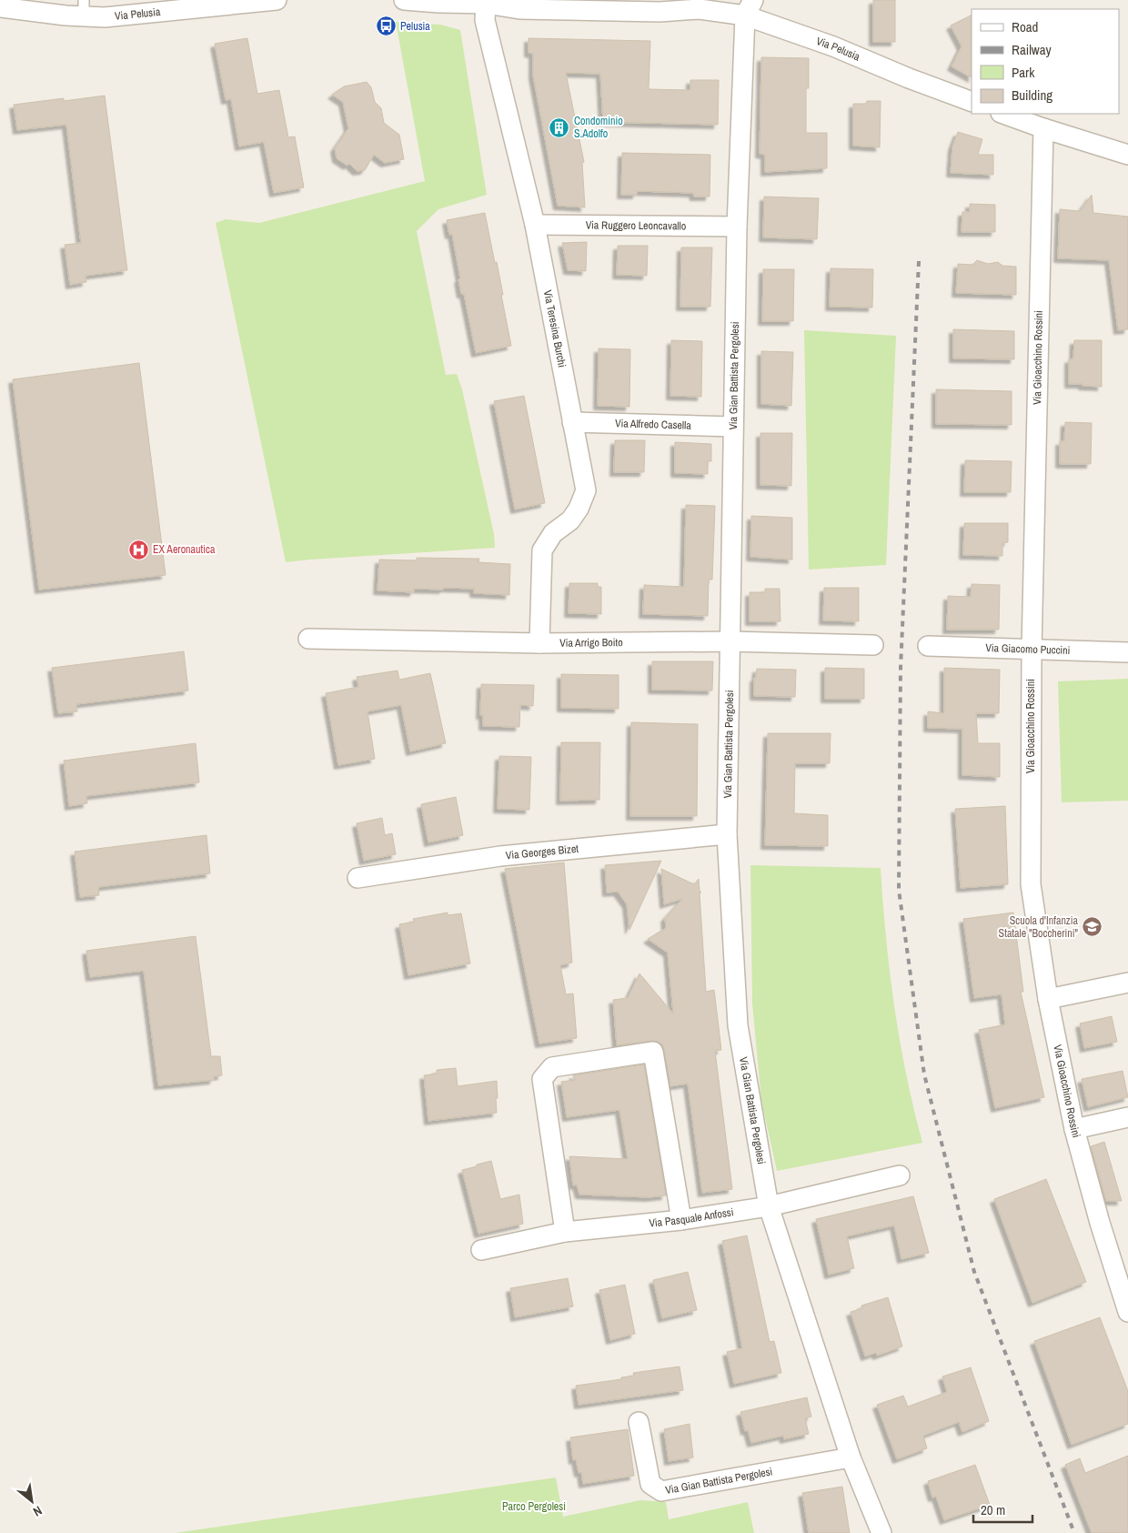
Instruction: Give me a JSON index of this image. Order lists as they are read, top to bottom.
{
  "streets": {
    "street": [
      "Via Pelusia",
      "Via Ruggero Leoncavallo",
      "Via Teresina Burchi",
      "Via Gioacchino Rossini",
      "Via Gian Battista Pergolesi",
      "Via Alfredo Casella",
      "Via Arrigo Boito",
      "Via Giacomo Puccini",
      "Via Georges Bizet",
      "Via Pasquale Anfossi"
    ]
  },
  "crossings": [
    ["Via Pelusia", "Via Teresina Burchi"],
    ["Via Pelusia", "Via Gian Battista Pergolesi"],
    ["Via Ruggero Leoncavallo", "Via Teresina Burchi"],
    ["Via Ruggero Leoncavallo", "Via Gian Battista Pergolesi"],
    ["Via Teresina Burchi", "Via Alfredo Casella"],
    ["Via Teresina Burchi", "Via Arrigo Boito"],
    ["Via Gioacchino Rossini", "Via Giacomo Puccini"],
    ["Via Gian Battista Pergolesi", "Via Alfredo Casella"],
    ["Via Gian Battista Pergolesi", "Via Arrigo Boito"],
    ["Via Gian Battista Pergolesi", "Via Georges Bizet"],
    ["Via Gian Battista Pergolesi", "Via Pasquale Anfossi"]
  ],
  "parks": ["Parco Pergolesi"],
  "places": {
    "bus stop": ["Pelusia"],
    "building": ["Condominio S.Adolfo"],
    "hospital": ["EX Aeronautica"],
    "school or university": ["Scuola d'Infanzia Statale \"Boccherini\""]
  },
  "legend": [
    "Road",
    "Railway",
    "Park",
    "Building"
  ],
  "scale_bar": "20 m",
  "north": "bottom right"
}
